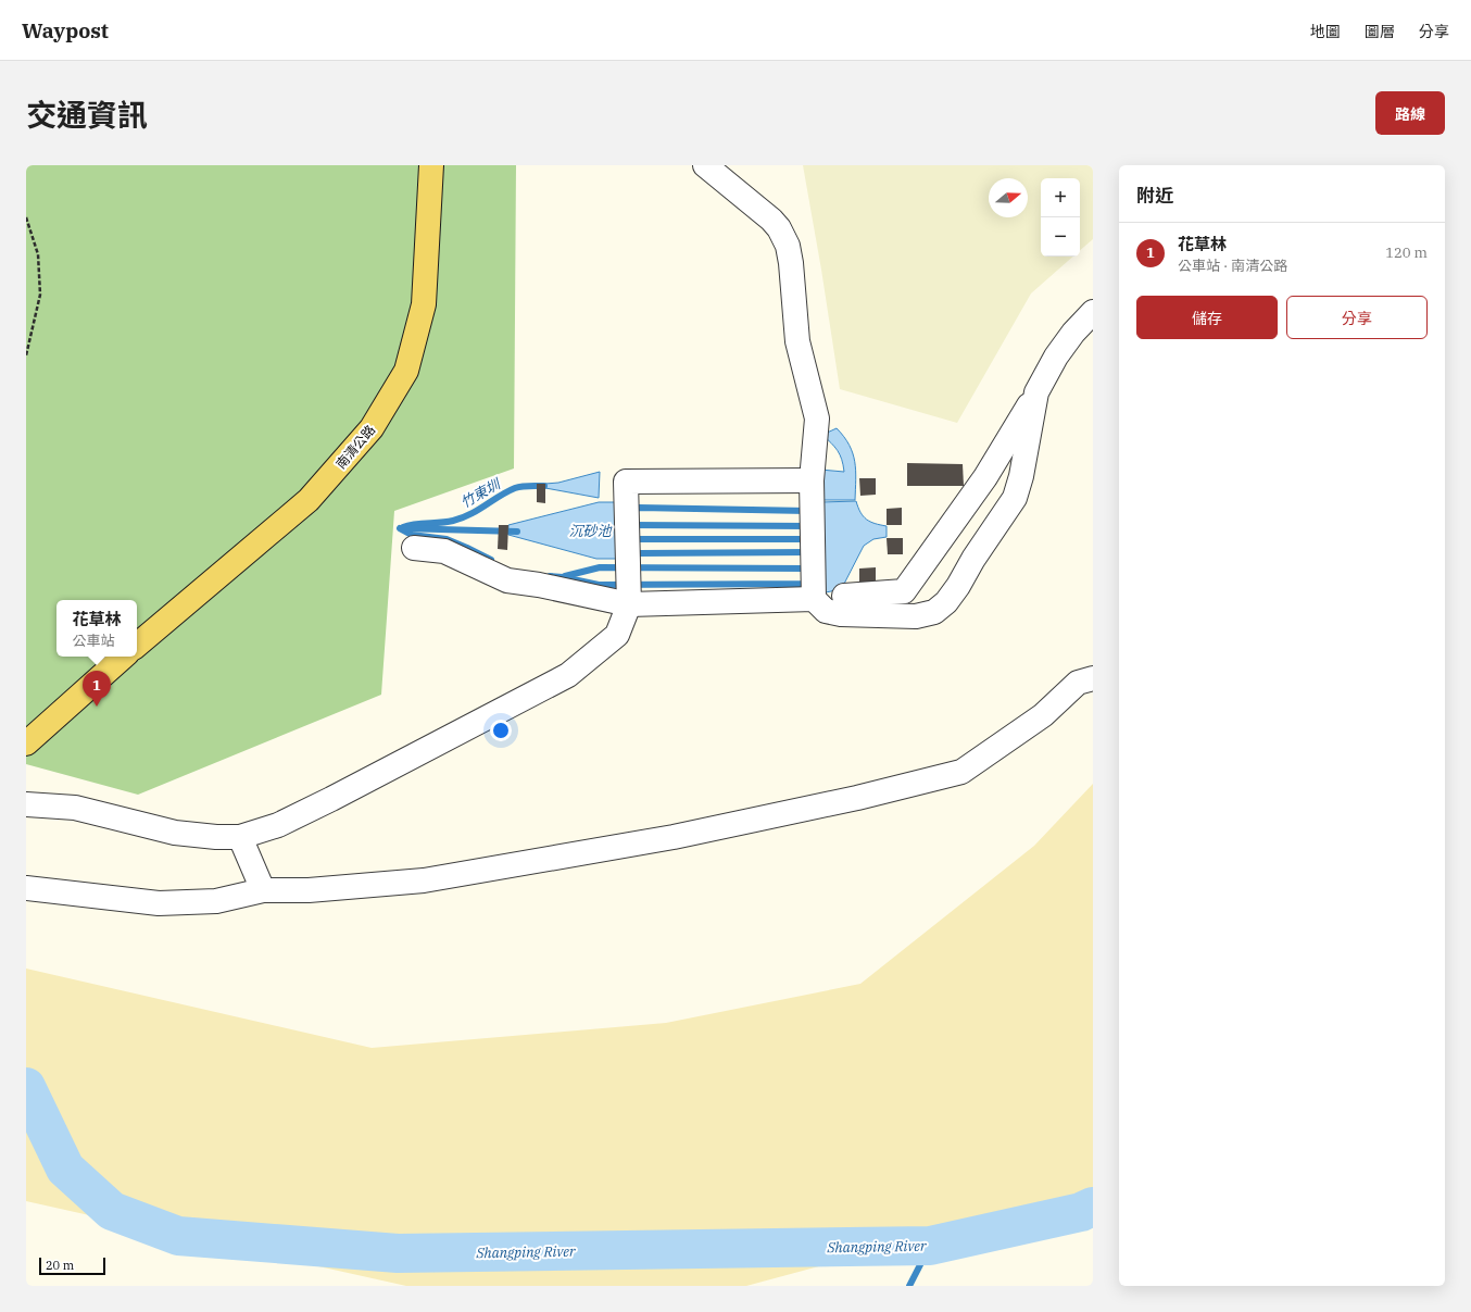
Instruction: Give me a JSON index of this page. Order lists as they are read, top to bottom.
{
  "streets": {
    "main road": ["南清公路"]
  },
  "water": ["竹東圳", "沉砂池", "Shangping River"],
  "scale_bar": "20 m",
  "north": "right",
  "page": {
    "header": "Waypost",
    "nav": ["地圖", "圖層", "分享"],
    "title": "交通資訊",
    "buttons": [
      "路線",
      ["儲存", "分享"]
    ],
    "heading": "附近",
    "map_buttons": ["+", "−"],
    "list": [
      {
        "mark": "1",
        "name": "花草林",
        "note": "公車站 · 南清公路",
        "value": "120 m"
      }
    ],
    "popup": ["花草林", "公車站"],
    "pins": "1",
    "scale": "20 m"
  }
}
